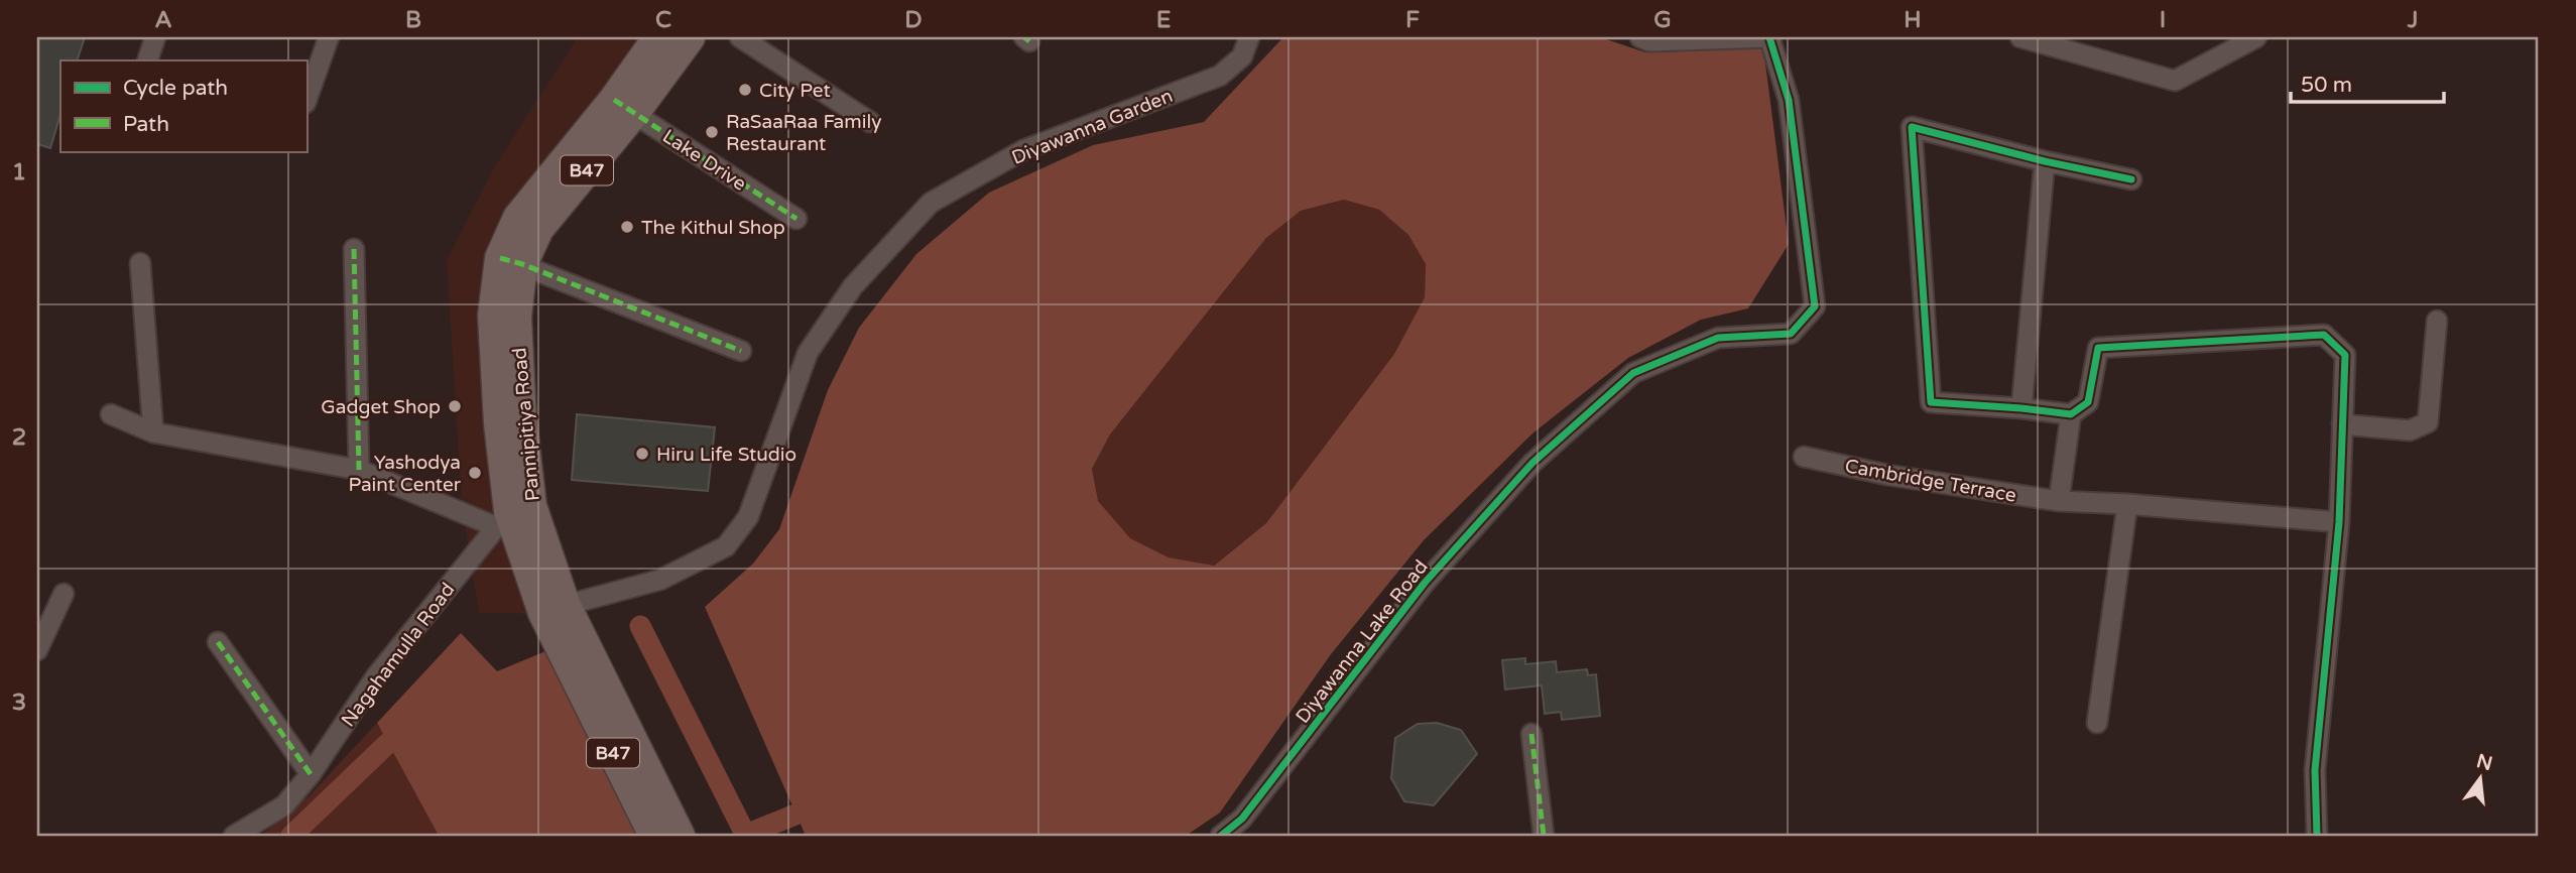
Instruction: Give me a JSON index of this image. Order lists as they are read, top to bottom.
{
  "streets": {
    "main road": ["B47", "Pannipitiya Road"],
    "street": [
      "Diyawanna Garden",
      "Lake Drive",
      "Cambridge Terrace",
      "Diyawanna Lake Road",
      "Nagahamulla Road"
    ]
  },
  "crossings": [
    ["Diyawanna Garden", "Pannipitiya Road"],
    ["Lake Drive", "Pannipitiya Road"],
    ["Pannipitiya Road", "Nagahamulla Road"]
  ],
  "places": [
    "City Pet",
    "RaSaaRaa Family Restaurant",
    "The Kithul Shop",
    "Gadget Shop",
    "Hiru Life Studio",
    "Yashodya Paint Center"
  ],
  "legend": ["Cycle path", "Path"],
  "scale_bar": "50 m",
  "north": "top",
  "grid": {
    "columns": [
      "A",
      "B",
      "C",
      "D",
      "E",
      "F",
      "G",
      "H",
      "I",
      "J"
    ],
    "rows": ["1", "2", "3"]
  }
}
